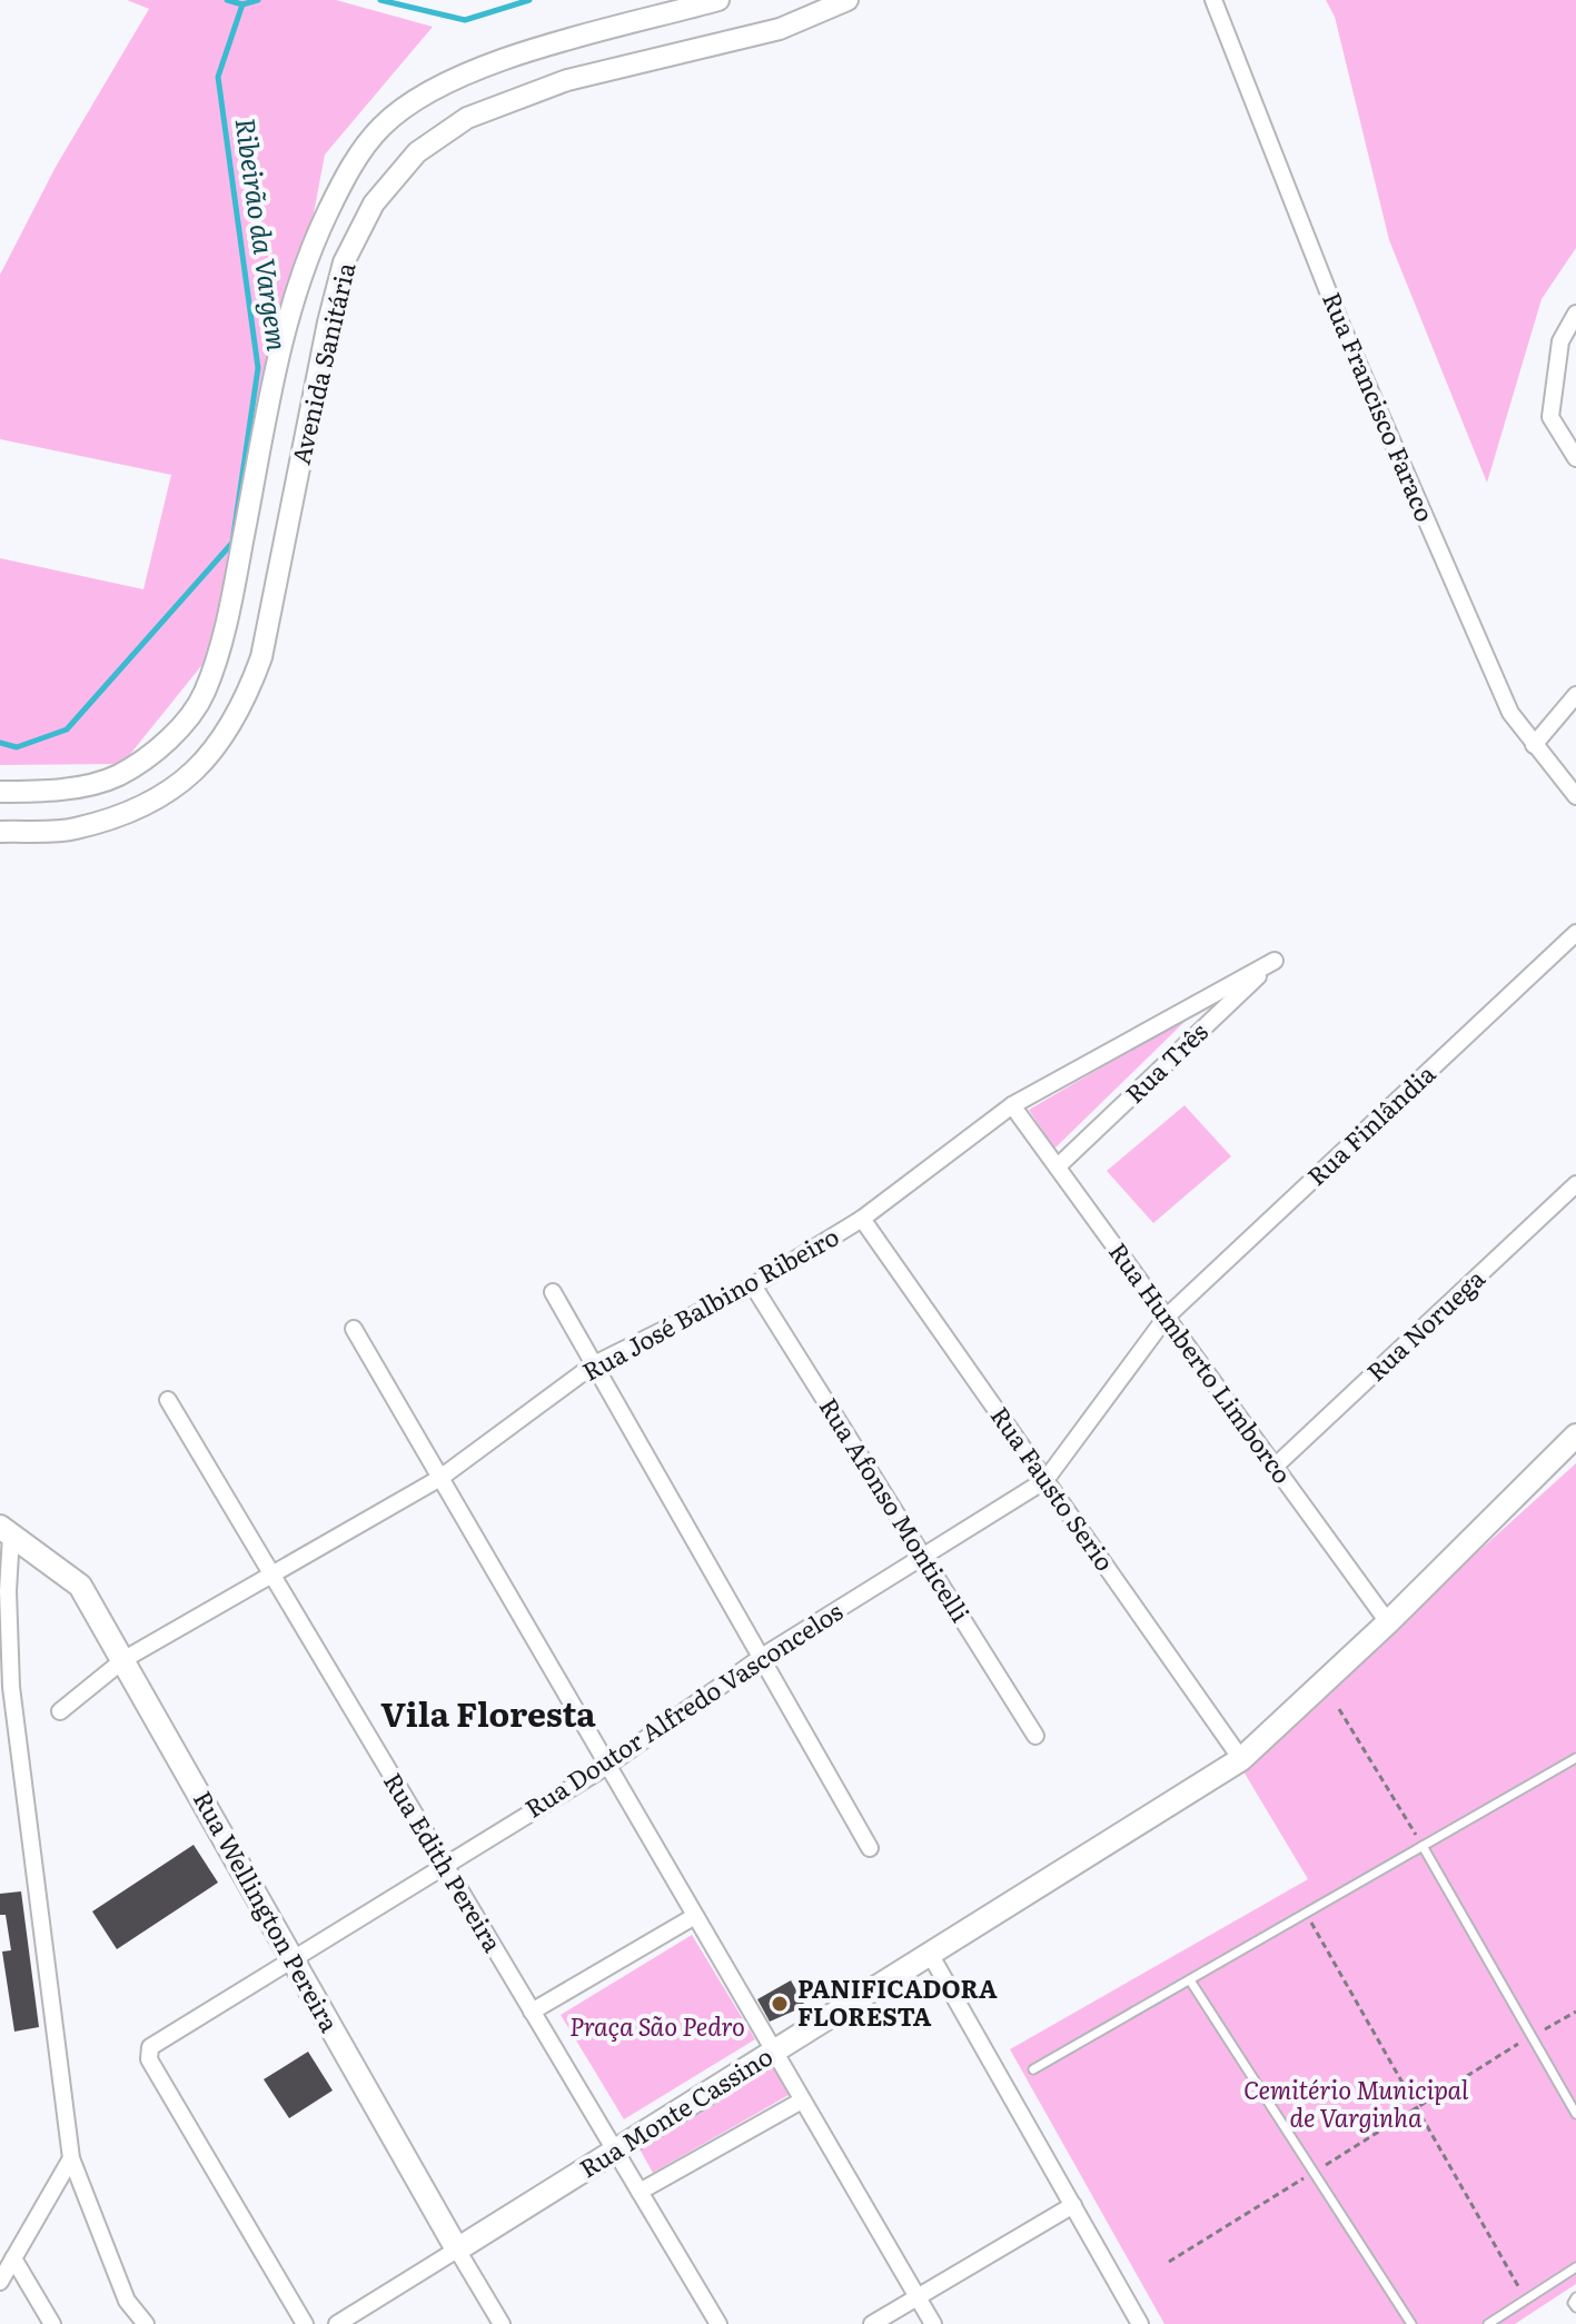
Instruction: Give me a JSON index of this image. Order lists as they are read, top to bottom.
{
  "streets": {
    "main road": ["Rua Wellington Pereira", "Rua Monte Cassino"],
    "street": [
      "Avenida Sanitária",
      "Rua Francisco Faraco",
      "Rua Três",
      "Rua Finlândia",
      "Rua José Balbino Ribeiro",
      "Rua Noruega",
      "Rua Humberto Limborco",
      "Rua Fausto Serio",
      "Rua Afonso Monticelli",
      "Rua Doutor Alfredo Vasconcelos",
      "Rua Edith Pereira"
    ]
  },
  "crossings": [
    ["Rua Três", "Rua José Balbino Ribeiro"],
    ["Rua Três", "Rua Humberto Limborco"],
    ["Rua Finlândia", "Rua Humberto Limborco"],
    ["Rua Finlândia", "Rua Doutor Alfredo Vasconcelos"],
    ["Rua José Balbino Ribeiro", "Rua Humberto Limborco"],
    ["Rua José Balbino Ribeiro", "Rua Fausto Serio"],
    ["Rua José Balbino Ribeiro", "Rua Afonso Monticelli"],
    ["Rua José Balbino Ribeiro", "Rua Edith Pereira"],
    ["Rua José Balbino Ribeiro", "Rua Wellington Pereira"],
    ["Rua Noruega", "Rua Humberto Limborco"],
    ["Rua Humberto Limborco", "Rua Doutor Alfredo Vasconcelos"],
    ["Rua Humberto Limborco", "Rua Monte Cassino"],
    ["Rua Fausto Serio", "Rua Doutor Alfredo Vasconcelos"],
    ["Rua Fausto Serio", "Rua Monte Cassino"],
    ["Rua Afonso Monticelli", "Rua Doutor Alfredo Vasconcelos"],
    ["Rua Doutor Alfredo Vasconcelos", "Rua Edith Pereira"],
    ["Rua Doutor Alfredo Vasconcelos", "Rua Wellington Pereira"],
    ["Rua Edith Pereira", "Rua Monte Cassino"],
    ["Rua Wellington Pereira", "Rua Monte Cassino"]
  ],
  "districts": ["Vila Floresta"],
  "water": ["Ribeirão da Vargem"],
  "parks": ["Praça São Pedro", "Cemitério Municipal de Varginha"],
  "places": ["PANIFICADORA FLORESTA"]
}
